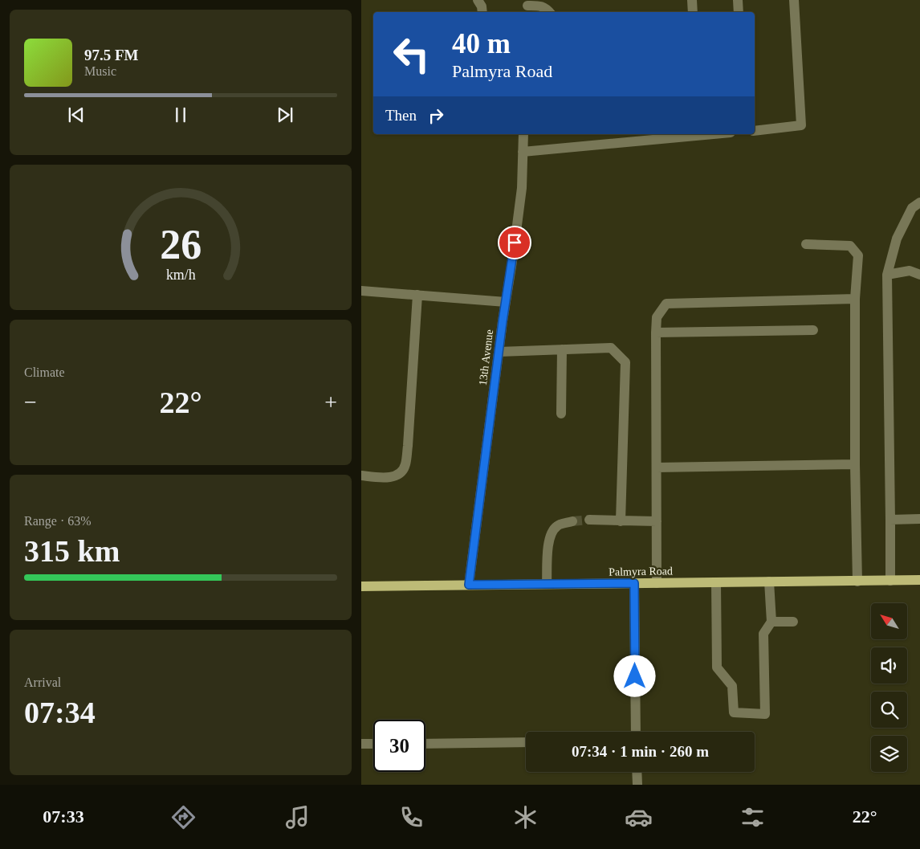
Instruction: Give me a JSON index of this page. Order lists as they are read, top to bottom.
{
  "streets": {
    "main road": ["Palmyra Road"],
    "street": ["13th Avenue"]
  },
  "crossings": [
    ["13th Avenue", "Palmyra Road"]
  ],
  "north": "top left",
  "page": {
    "turn": ["40 m", "Palmyra Road"],
    "song": ["97.5 FM", "Music"],
    "then": "Then",
    "tile": [
      "Climate",
      ["Range · 63%", "315 km"],
      ["Arrival", "07:34"]
    ],
    "heat": ["−", "22°", "+"],
    "limit": "30",
    "trip": "07:34 · 1 min · 260 m",
    "tabs": ["07:33", "22°"],
    "gauge": ["26", "km/h"]
  }
}
